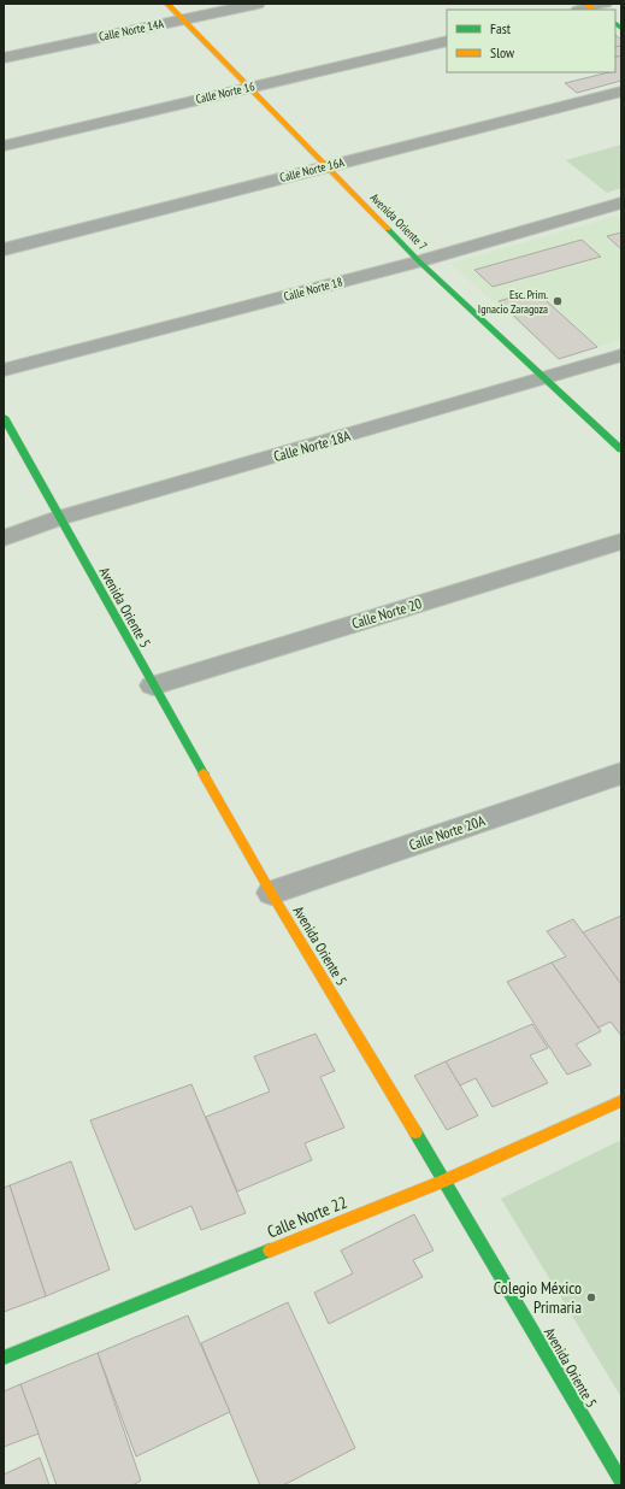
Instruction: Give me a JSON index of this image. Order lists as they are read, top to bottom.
{
  "streets": {
    "street": [
      "Calle Norte 14A",
      "Calle Norte 16",
      "Calle Norte 16A",
      "Avenida Oriente 7",
      "Calle Norte 18",
      "Calle Norte 18A",
      "Avenida Oriente 5",
      "Calle Norte 20",
      "Calle Norte 20A",
      "Calle Norte 22"
    ]
  },
  "crossings": [
    ["Calle Norte 14A", "Avenida Oriente 7"],
    ["Calle Norte 16", "Avenida Oriente 7"],
    ["Calle Norte 16A", "Avenida Oriente 7"],
    ["Avenida Oriente 7", "Calle Norte 18"],
    ["Avenida Oriente 7", "Calle Norte 18A"],
    ["Calle Norte 18A", "Avenida Oriente 5"],
    ["Avenida Oriente 5", "Calle Norte 20"],
    ["Avenida Oriente 5", "Calle Norte 20A"],
    ["Avenida Oriente 5", "Calle Norte 22"]
  ],
  "places": ["Esc. Prim. Ignacio Zaragoza", "Colegio México Primaria"],
  "legend": ["Fast", "Slow"]
}
